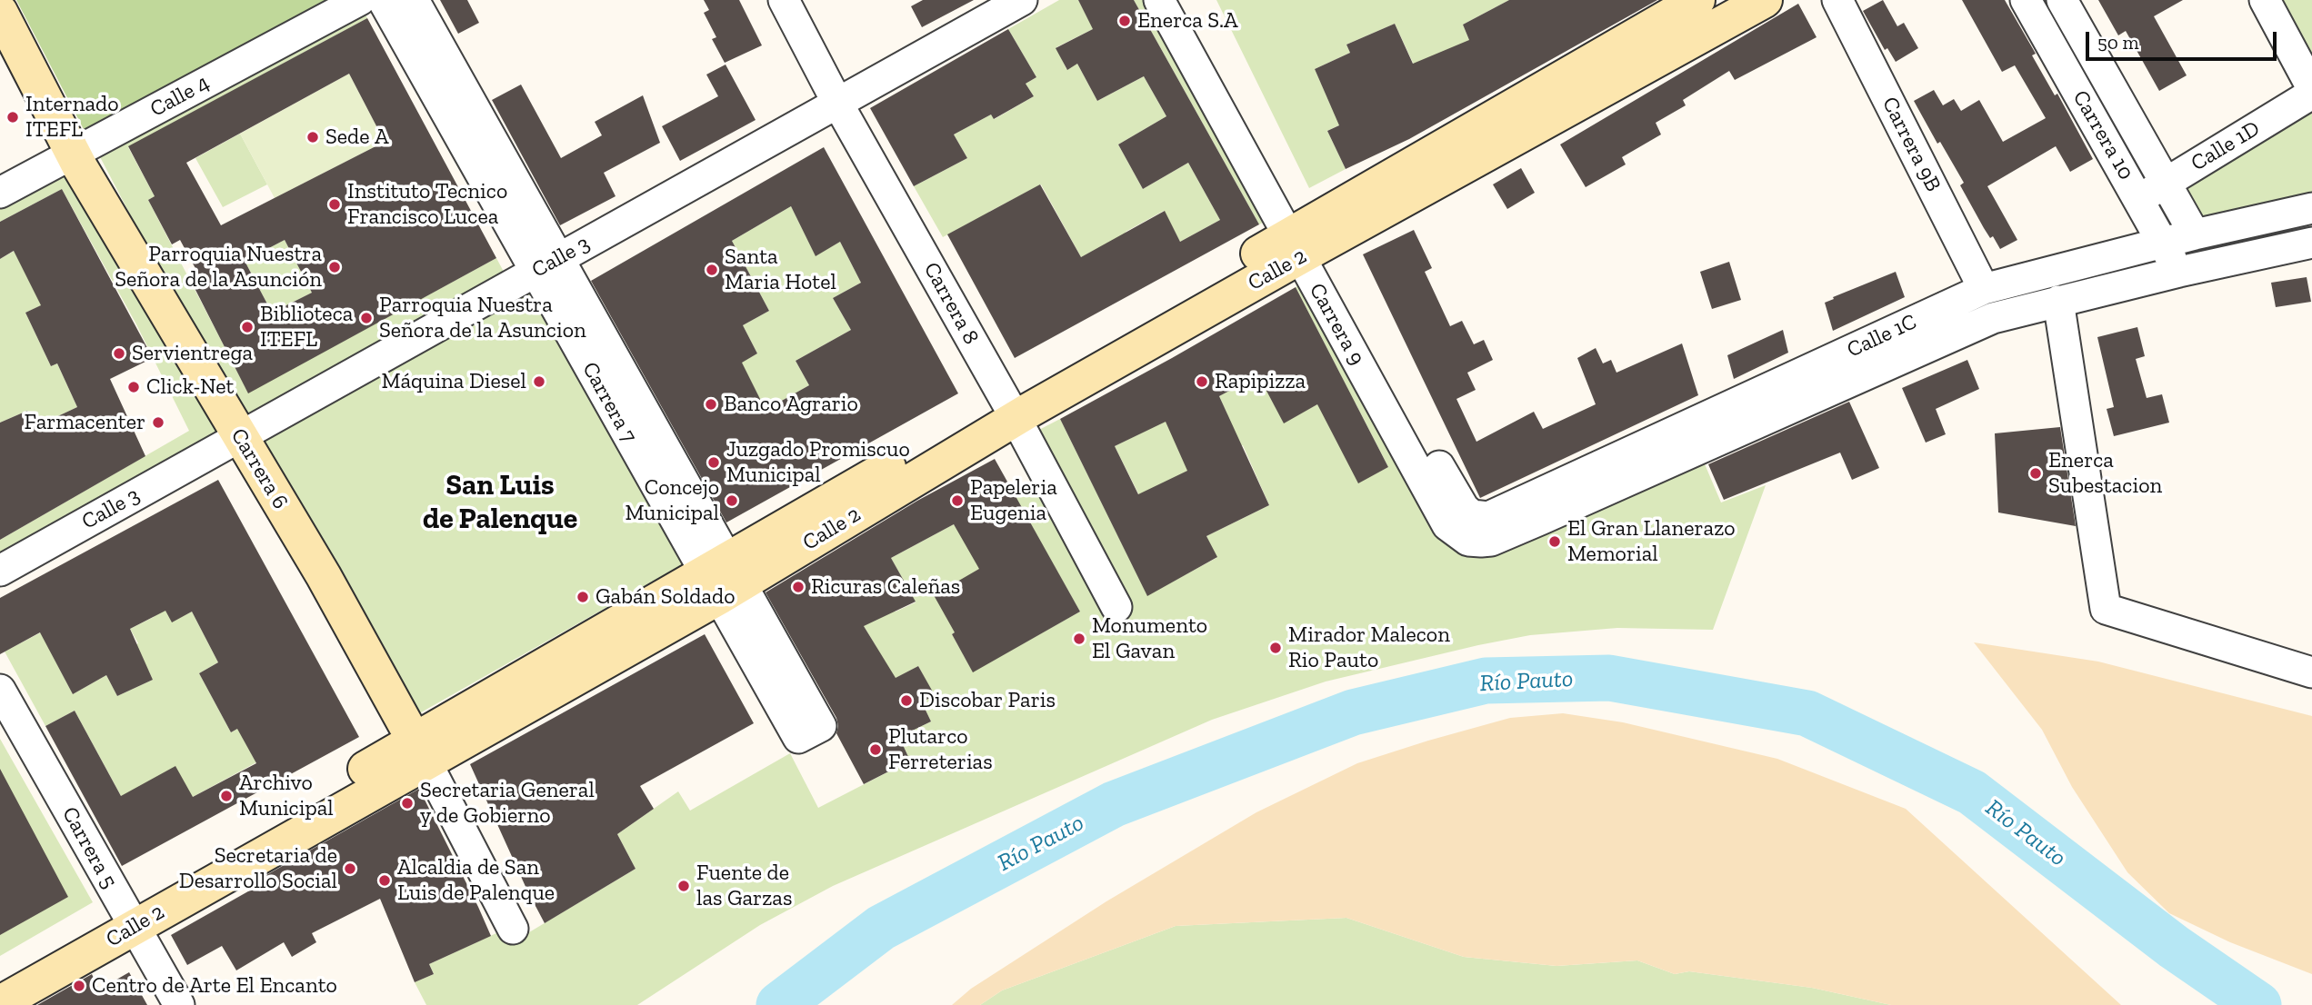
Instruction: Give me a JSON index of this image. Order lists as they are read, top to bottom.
{
  "streets": {
    "street": [
      "Calle 4",
      "Carrera 10",
      "Carrera 9B",
      "Calle 1D",
      "Calle 3",
      "Calle 2",
      "Carrera 8",
      "Carrera 9",
      "Calle 1C",
      "Carrera 7",
      "Carrera 6",
      "Carrera 5"
    ]
  },
  "crossings": [
    ["Calle 4", "Carrera 6"],
    ["Carrera 10", "Calle 1D"],
    ["Carrera 10", "Calle 1C"],
    ["Carrera 9B", "Calle 1C"],
    ["Calle 3", "Carrera 8"],
    ["Calle 3", "Carrera 7"],
    ["Calle 3", "Carrera 6"],
    ["Calle 2", "Carrera 8"],
    ["Calle 2", "Carrera 9"],
    ["Calle 2", "Carrera 7"],
    ["Calle 2", "Carrera 6"],
    ["Calle 2", "Carrera 5"],
    ["Carrera 9", "Calle 1C"]
  ],
  "districts": ["San Luis de Palenque"],
  "water": ["Río Pauto"],
  "places": [
    "Enerca S.A",
    "Internado ITEFL",
    "Sede A",
    "Instituto Tecnico Francisco Lucea",
    "Parroquia Nuestra Señora de la Asunción",
    "Santa Maria Hotel",
    "Parroquia Nuestra Señora de la Asuncion",
    "Biblioteca ITEFL",
    "Servientrega",
    "Máquina Diesel",
    "Rapipizza",
    "Click-Net",
    "Banco Agrario",
    "Farmacenter",
    "Juzgado Promiscuo Municipal",
    "Enerca Subestacion",
    "Concejo Municipal",
    "Papeleria Eugenia",
    "El Gran Llanerazo Memorial",
    "Ricuras Caleñas",
    "Gabán Soldado",
    "Monumento El Gavan",
    "Mirador Malecon Rio Pauto",
    "Discobar Paris",
    "Plutarco Ferreterias",
    "Archivo Municipal",
    "Secretaria General y de Gobierno",
    "Secretaria de Desarrollo Social",
    "Alcaldia de San Luis de Palenque",
    "Fuente de las Garzas",
    "Centro de Arte El Encanto"
  ],
  "scale_bar": "50 m"
}
